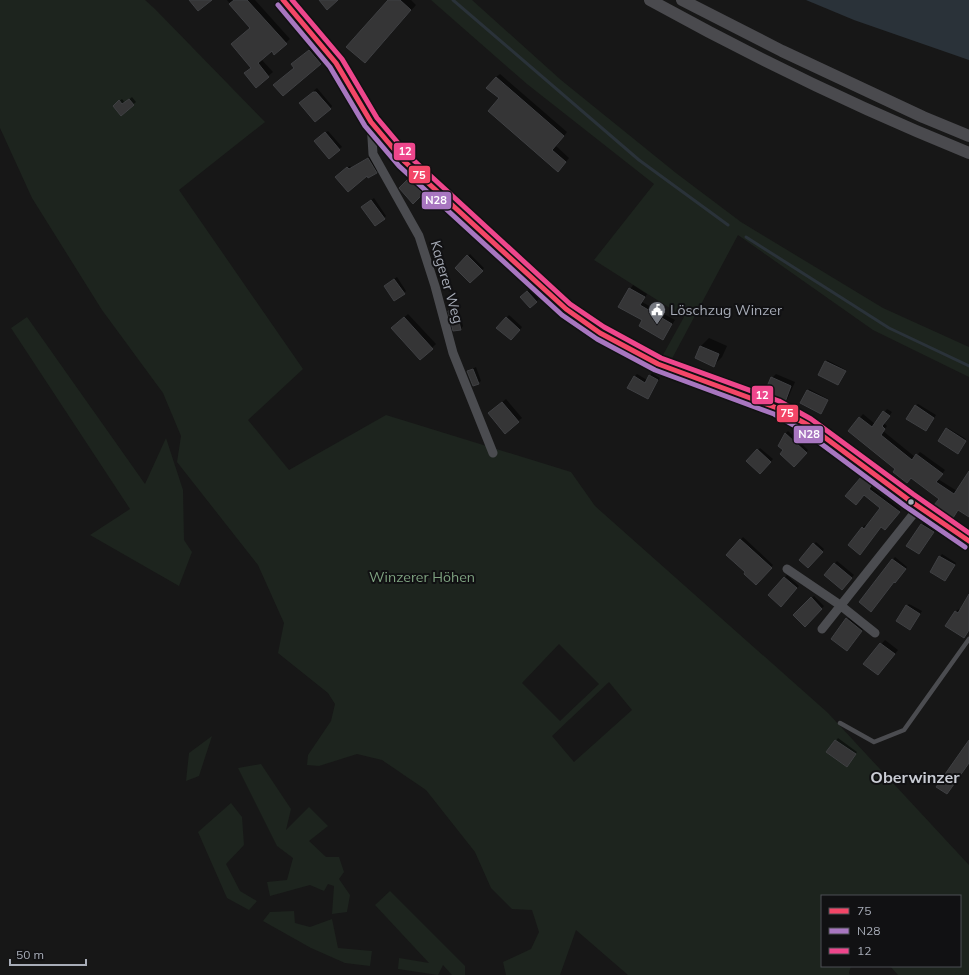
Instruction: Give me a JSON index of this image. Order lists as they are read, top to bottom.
{
  "streets": {
    "street": ["Kagerer Weg"]
  },
  "districts": ["Oberwinzer"],
  "parks": ["Winzerer Höhen"],
  "places": {
    "public building": ["Löschzug Winzer"]
  },
  "lines": ["transit line 75", "transit line 12", "transit line N28"],
  "legend": ["75", "N28", "12"],
  "scale_bar": "50 m"
}
